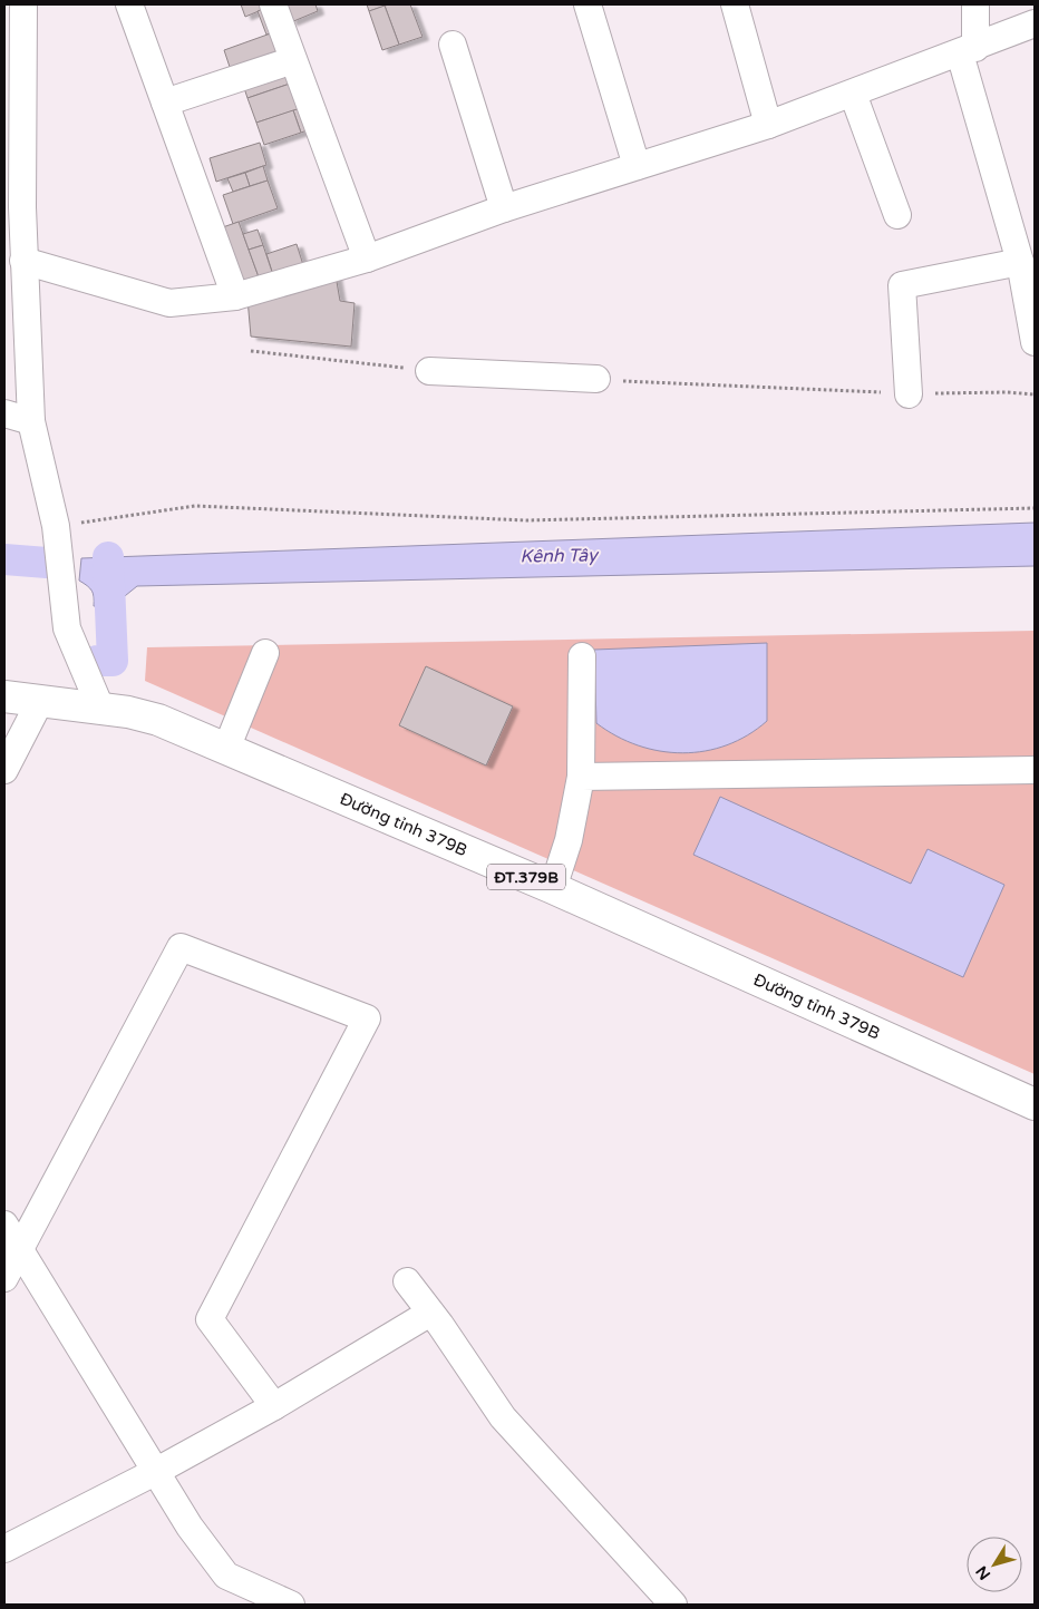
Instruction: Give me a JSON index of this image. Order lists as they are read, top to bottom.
{
  "streets": {
    "main road": ["Đường tỉnh 379B", "ĐT.379B"]
  },
  "water": ["Kênh Tây"],
  "north": "bottom left"
}
